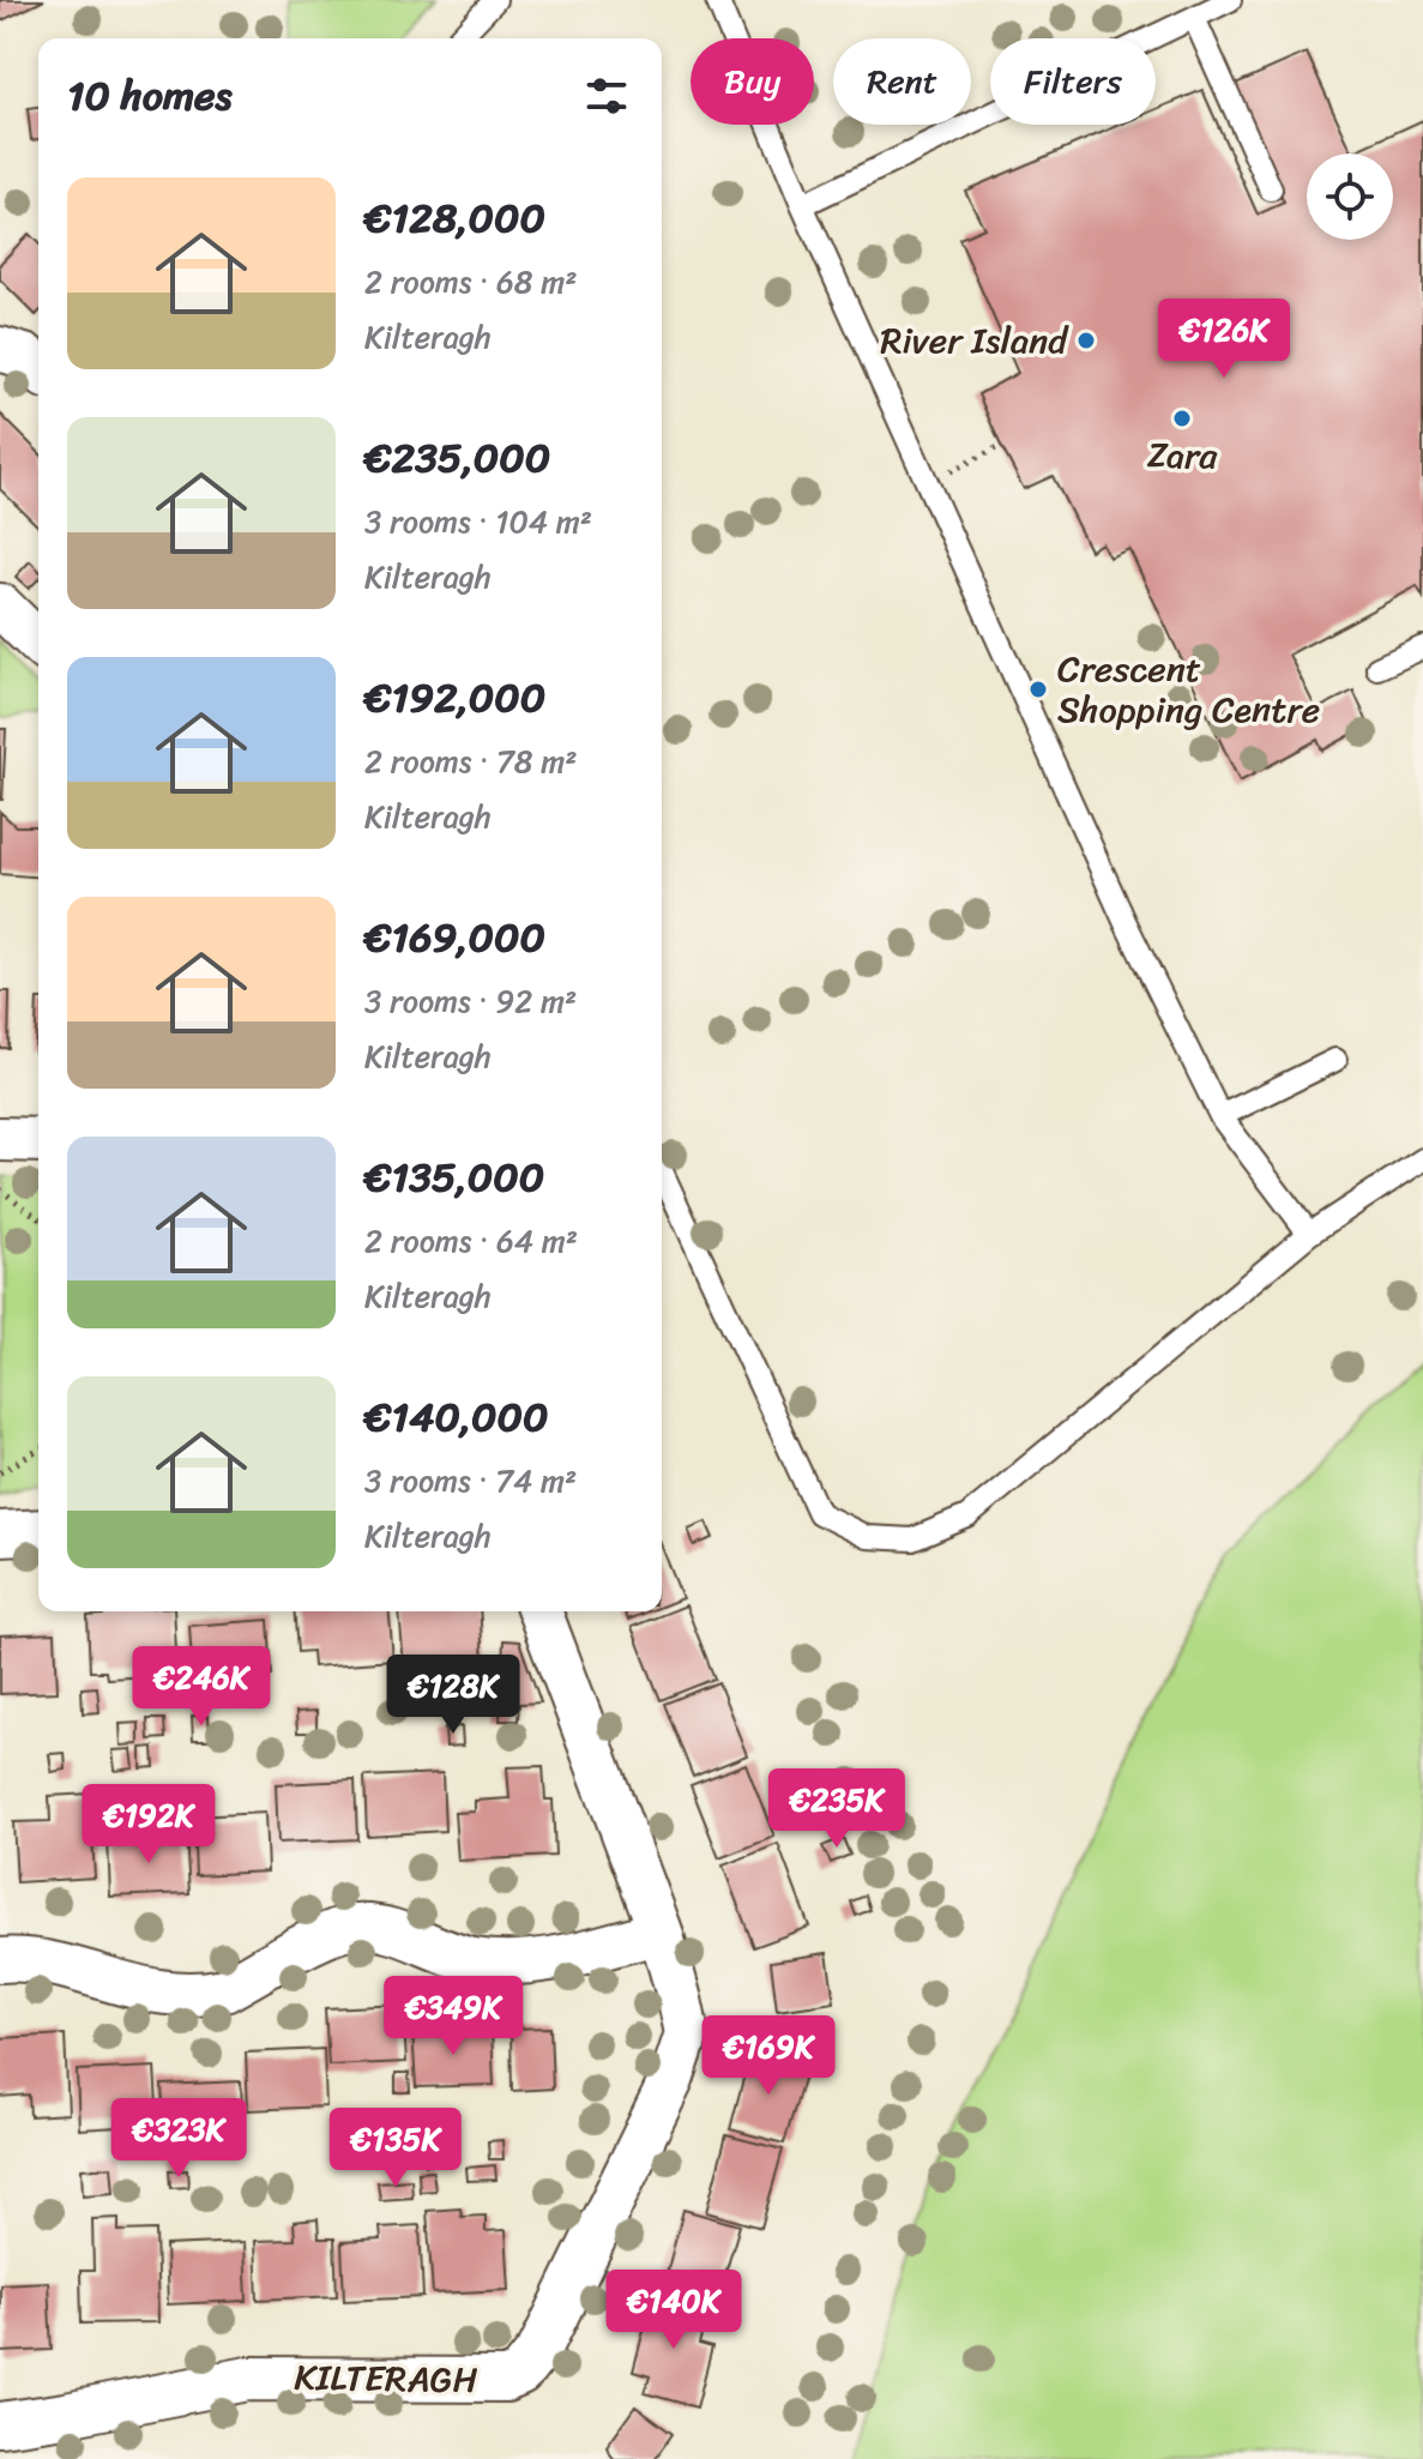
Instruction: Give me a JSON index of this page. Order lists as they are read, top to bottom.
{
  "streets": {
    "street": ["KILTERAGH"]
  },
  "places": ["River Island", "Zara", "Crescent Shopping Centre"],
  "page": {
    "chip": ["Buy", "Rent", "Filters"],
    "heading": "10 homes",
    "list": [
      {
        "name": "€128,000",
        "note": "2 rooms · 68 m² · Kilteragh"
      },
      {
        "name": "€235,000",
        "note": "3 rooms · 104 m² · Kilteragh"
      },
      {
        "name": "€192,000",
        "note": "2 rooms · 78 m² · Kilteragh"
      },
      {
        "name": "€169,000",
        "note": "3 rooms · 92 m² · Kilteragh"
      },
      {
        "name": "€135,000",
        "note": "2 rooms · 64 m² · Kilteragh"
      },
      {
        "name": "€140,000",
        "note": "3 rooms · 74 m² · Kilteragh"
      }
    ],
    "price": [
      "€126K",
      "€246K",
      "€128K",
      "€235K",
      "€192K",
      "€349K",
      "€169K",
      "€323K",
      "€135K",
      "€140K"
    ]
  }
}
